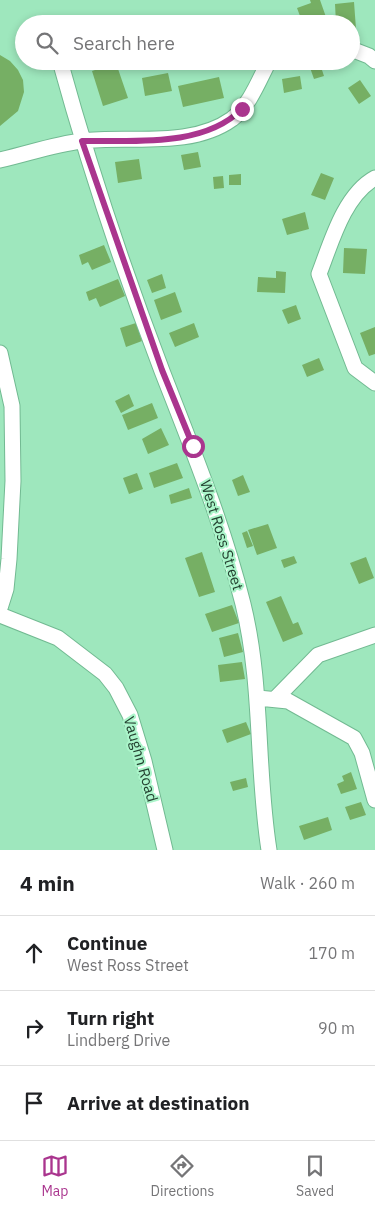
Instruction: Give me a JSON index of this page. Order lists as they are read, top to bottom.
{
  "streets": {
    "street": ["West Ross Street", "Vaughn Road"]
  },
  "page": {
    "search": "Search here",
    "heading": ["4 min", "Walk · 260 m"],
    "list": [
      ["Continue", "West Ross Street", "170 m"],
      ["Turn right", "Lindberg Drive", "90 m"],
      "Arrive at destination"
    ],
    "nav": ["Map", "Directions", "Saved"]
  }
}
